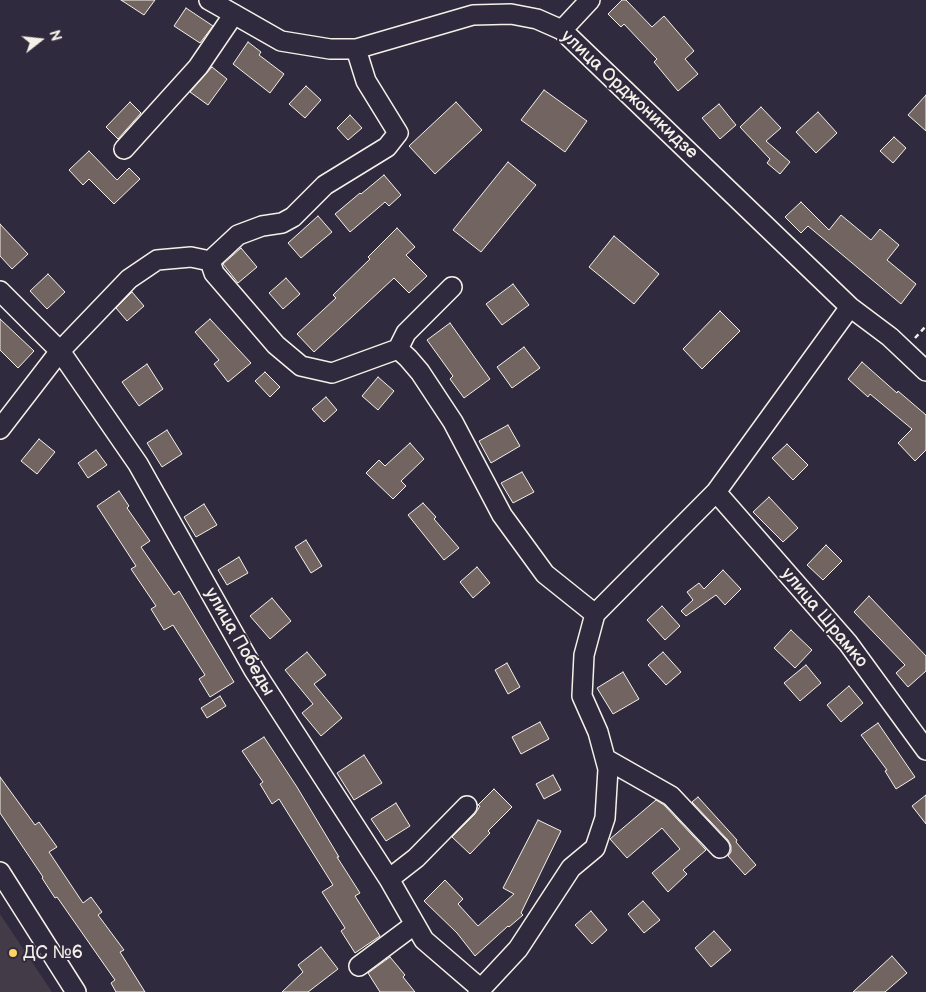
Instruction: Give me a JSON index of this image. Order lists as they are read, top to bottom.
{
  "streets": {
    "street": ["улица Орджоникидзе", "улица Шрамко", "улица Победы"]
  },
  "places": ["ДС №6"],
  "north": "right"
}
